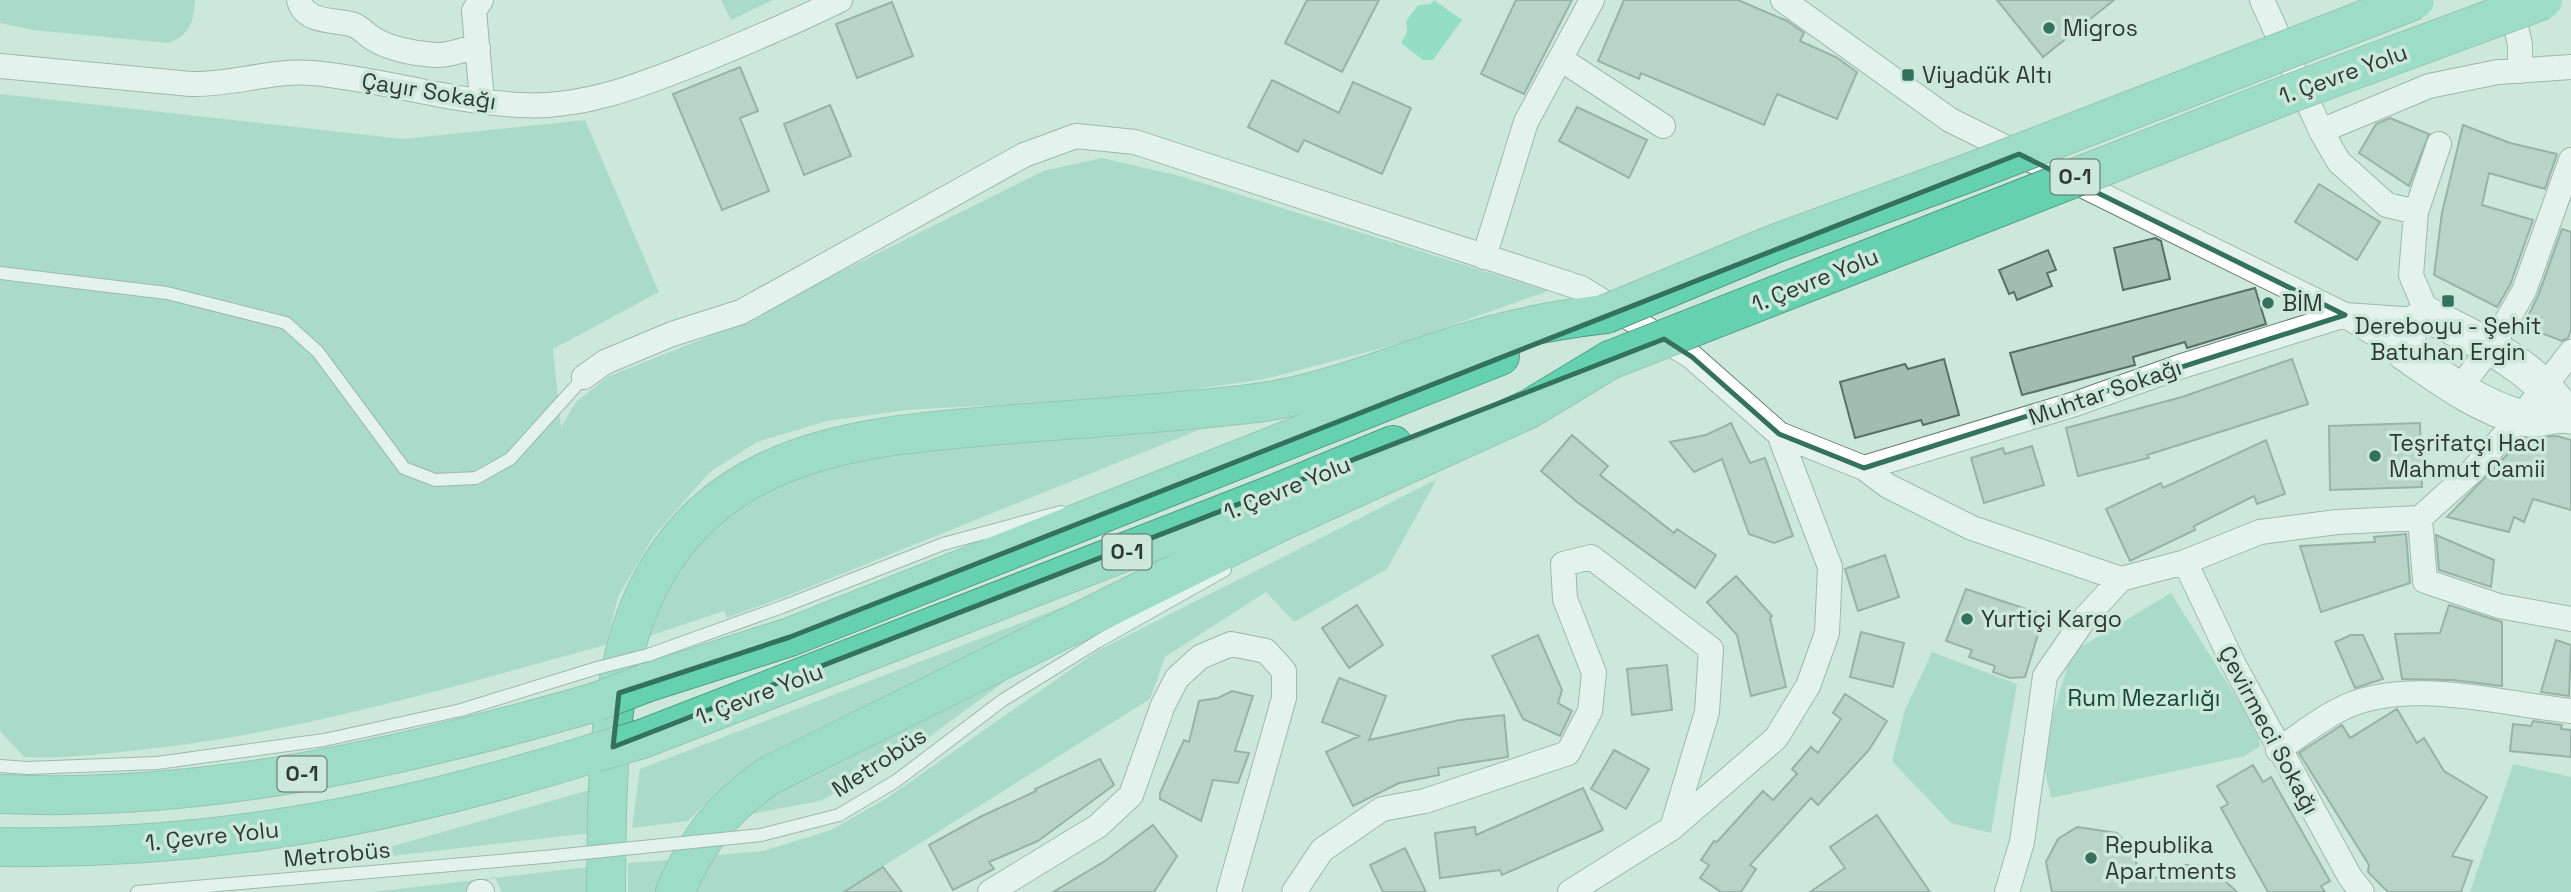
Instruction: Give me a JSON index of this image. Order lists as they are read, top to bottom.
{
  "streets": {
    "highway": ["1. Çevre Yolu", "O-1"],
    "street": ["Çayır Sokağı", "Muhtar Sokağı", "Çevirmeci Sokağı"],
    "lane": ["Metrobüs"]
  },
  "parks": ["Rum Mezarlığı"],
  "places": {
    "other": [
      "Migros",
      "BİM",
      "Teşrifatçı Hacı Mahmut Camii",
      "Yurtiçi Kargo",
      "Republika Apartments"
    ],
    "transit": ["Viyadük Altı", "Dereboyu - Şehit Batuhan Ergin"]
  }
}
